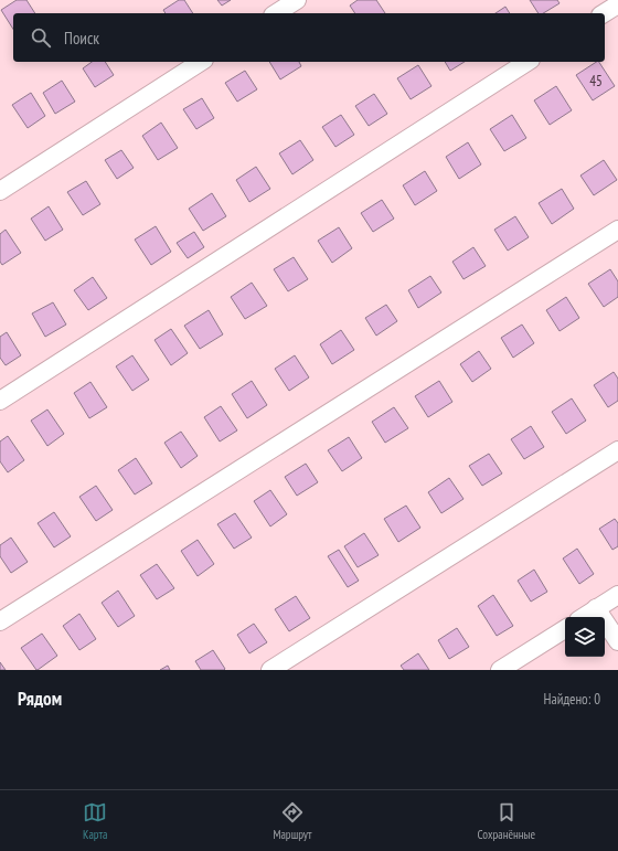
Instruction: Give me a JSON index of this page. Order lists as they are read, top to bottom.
{
  "house_numbers": ["45"],
  "page": {
    "search": "Поиск",
    "heading": ["Рядом", "Найдено: 0"],
    "nav": ["Карта", "Маршрут", "Сохранённые"]
  }
}
